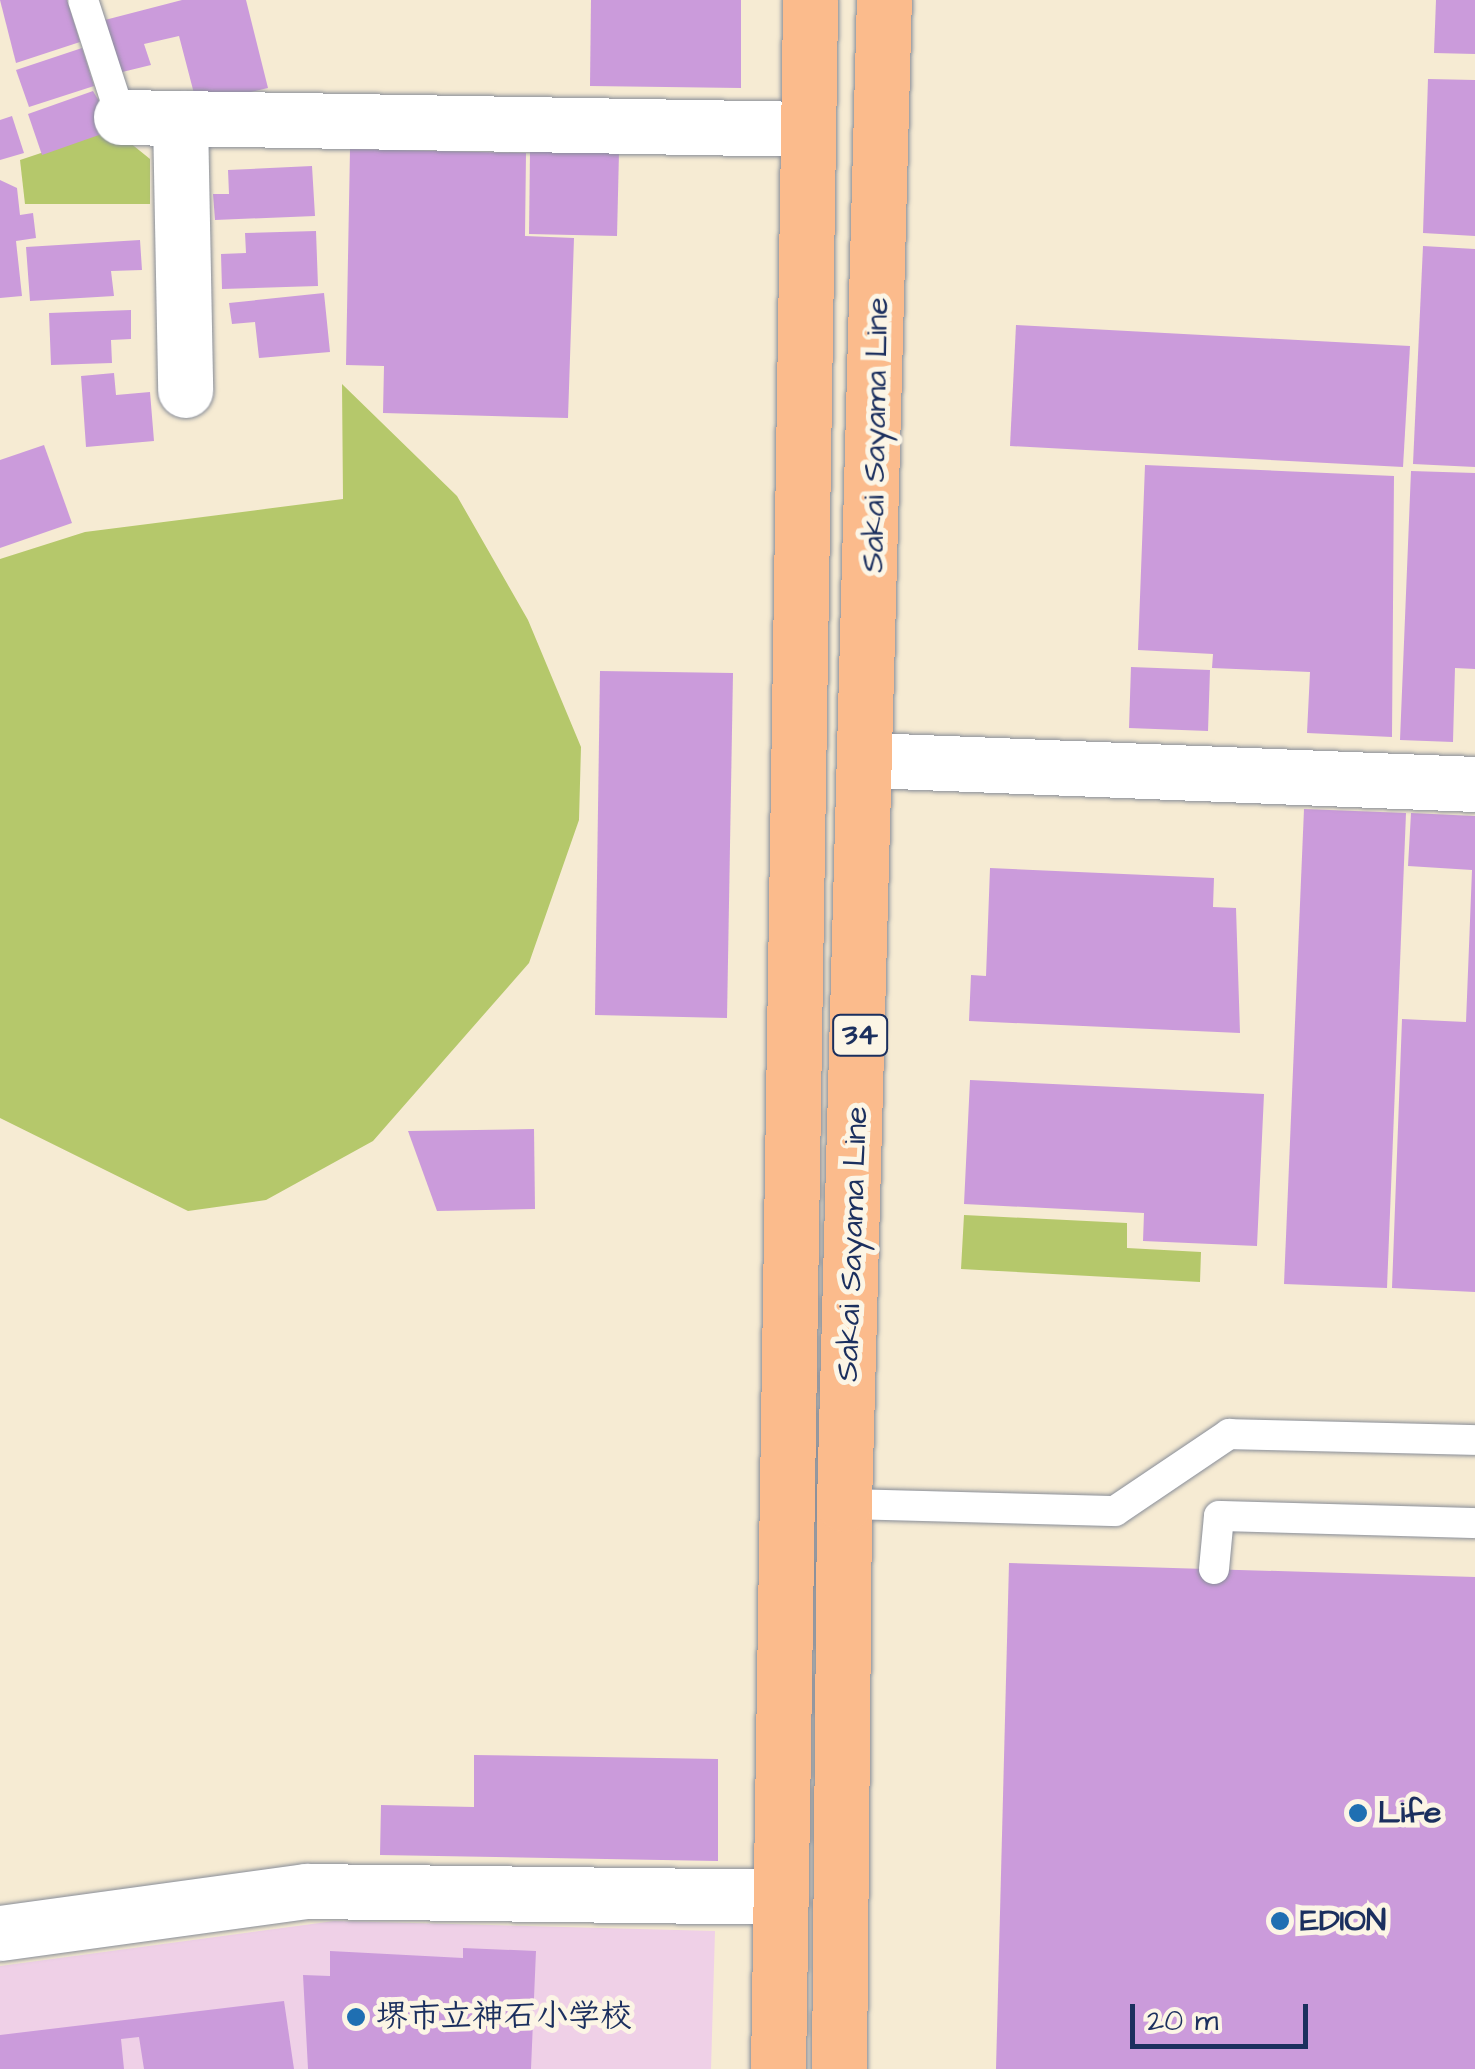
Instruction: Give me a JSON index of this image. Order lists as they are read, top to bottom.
{
  "streets": {
    "main road": ["Sakai Sayama Line", "34"]
  },
  "places": ["Life", "EDION", "堺市立神石小学校"],
  "scale_bar": "20 m"
}
